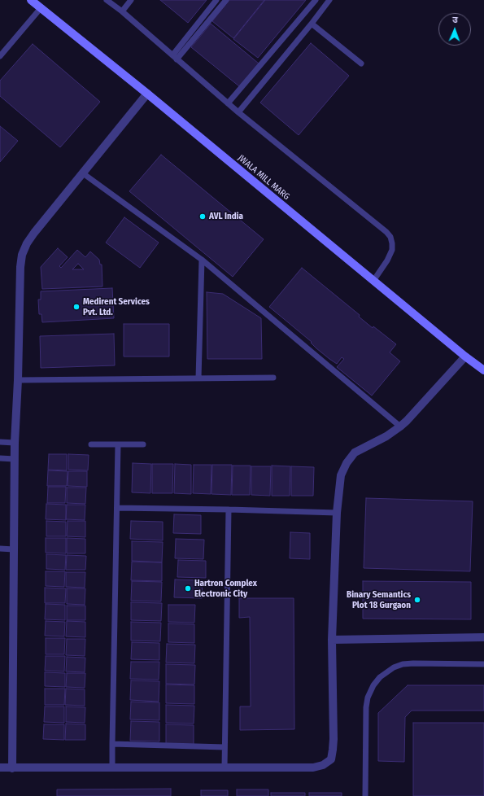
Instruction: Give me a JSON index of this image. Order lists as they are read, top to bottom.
{
  "streets": {
    "street": ["JWALA MILL MARG"]
  },
  "places": [
    "AVL India",
    "Medirent Services Pvt. Ltd.",
    "Hartron Complex Electronic City",
    "Binary Semantics Plot 18 Gurgaon"
  ],
  "north": "top"
}
